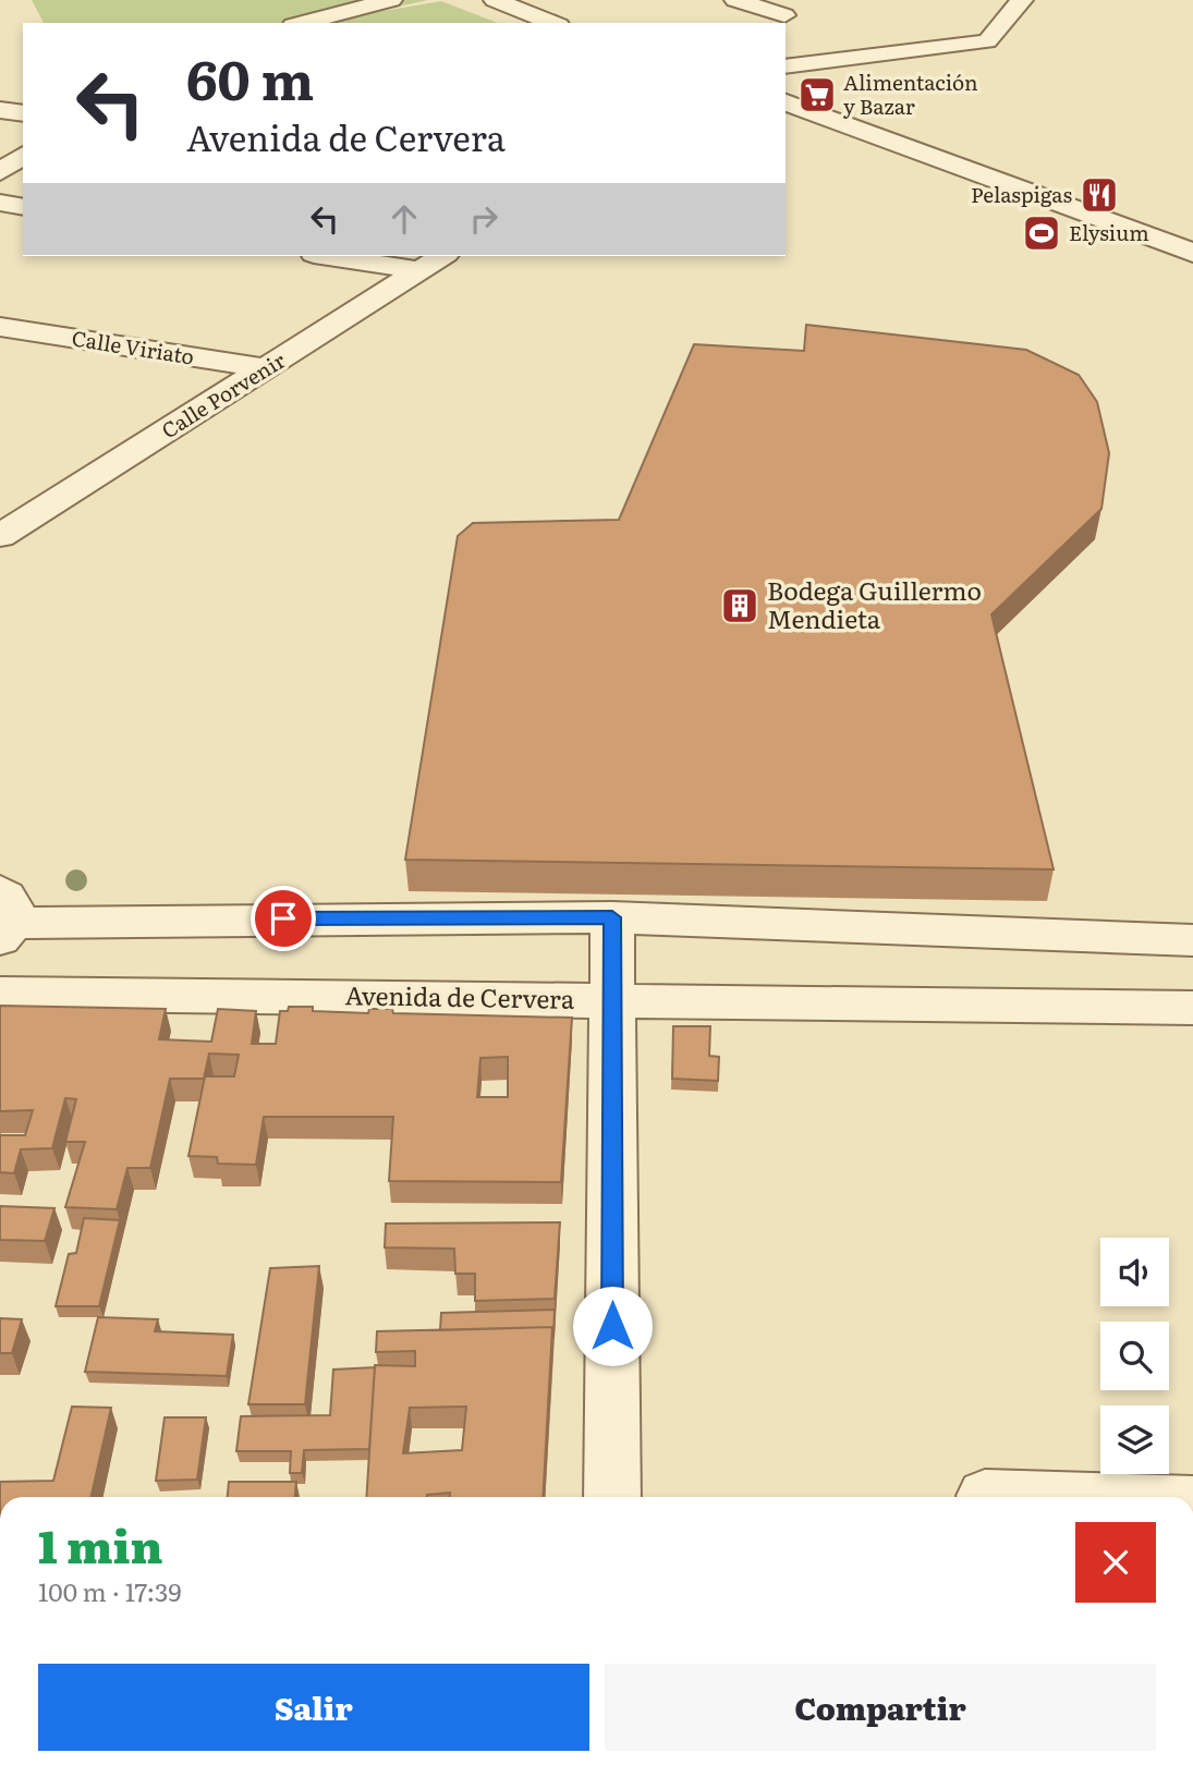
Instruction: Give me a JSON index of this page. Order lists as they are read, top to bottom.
{
  "streets": {
    "street": ["Calle Viriato", "Calle Porvenir", "Avenida de Cervera"]
  },
  "crossings": [
    ["Calle Viriato", "Calle Porvenir"]
  ],
  "places": {
    "supermarket": ["Alimentación y Bazar"],
    "restaurant": ["Pelaspigas"],
    "sports": ["Elysium"],
    "building": ["Bodega Guillermo Mendieta"]
  },
  "page": {
    "turn": ["60 m", "Avenida de Cervera"],
    "heading": ["1 min", "100 m · 17:39"],
    "buttons": ["Salir", "Compartir"]
  }
}
